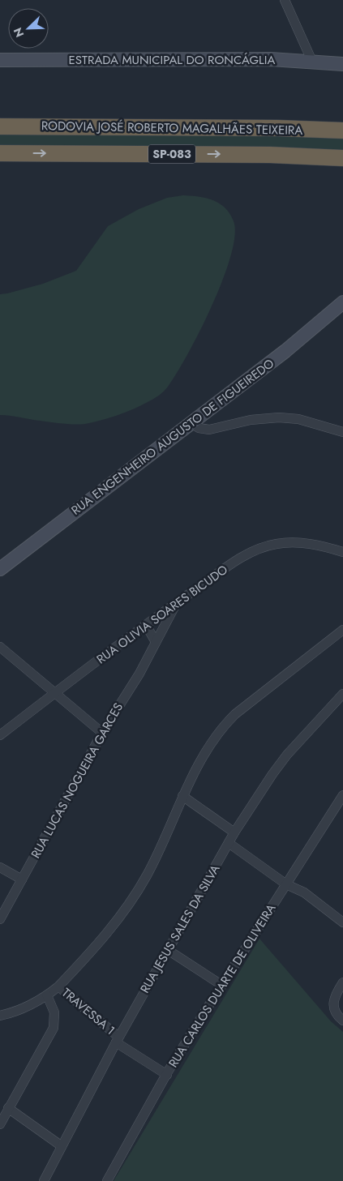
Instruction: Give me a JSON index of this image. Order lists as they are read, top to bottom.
{
  "streets": {
    "highway": ["RODOVIA JOSÉ ROBERTO MAGALHÃES TEIXEIRA", "SP-083"],
    "main road": ["ESTRADA MUNICIPAL DO RONCÁGLIA", "RUA ENGENHEIRO AUGUSTO DE FIGUEIREDO"],
    "street": [
      "RUA OLIVIA SOARES BICUDO",
      "RUA LUCAS NOGUEIRA GARCES",
      "RUA JESUS SALES DA SILVA",
      "RUA CARLOS DUARTE DE OLIVEIRA",
      "TRAVESSA 1"
    ]
  },
  "crossings": [
    ["RUA OLIVIA SOARES BICUDO", "RUA LUCAS NOGUEIRA GARCES"],
    ["RUA JESUS SALES DA SILVA", "TRAVESSA 1"],
    ["RUA CARLOS DUARTE DE OLIVEIRA", "TRAVESSA 1"]
  ],
  "north": "bottom left"
}
